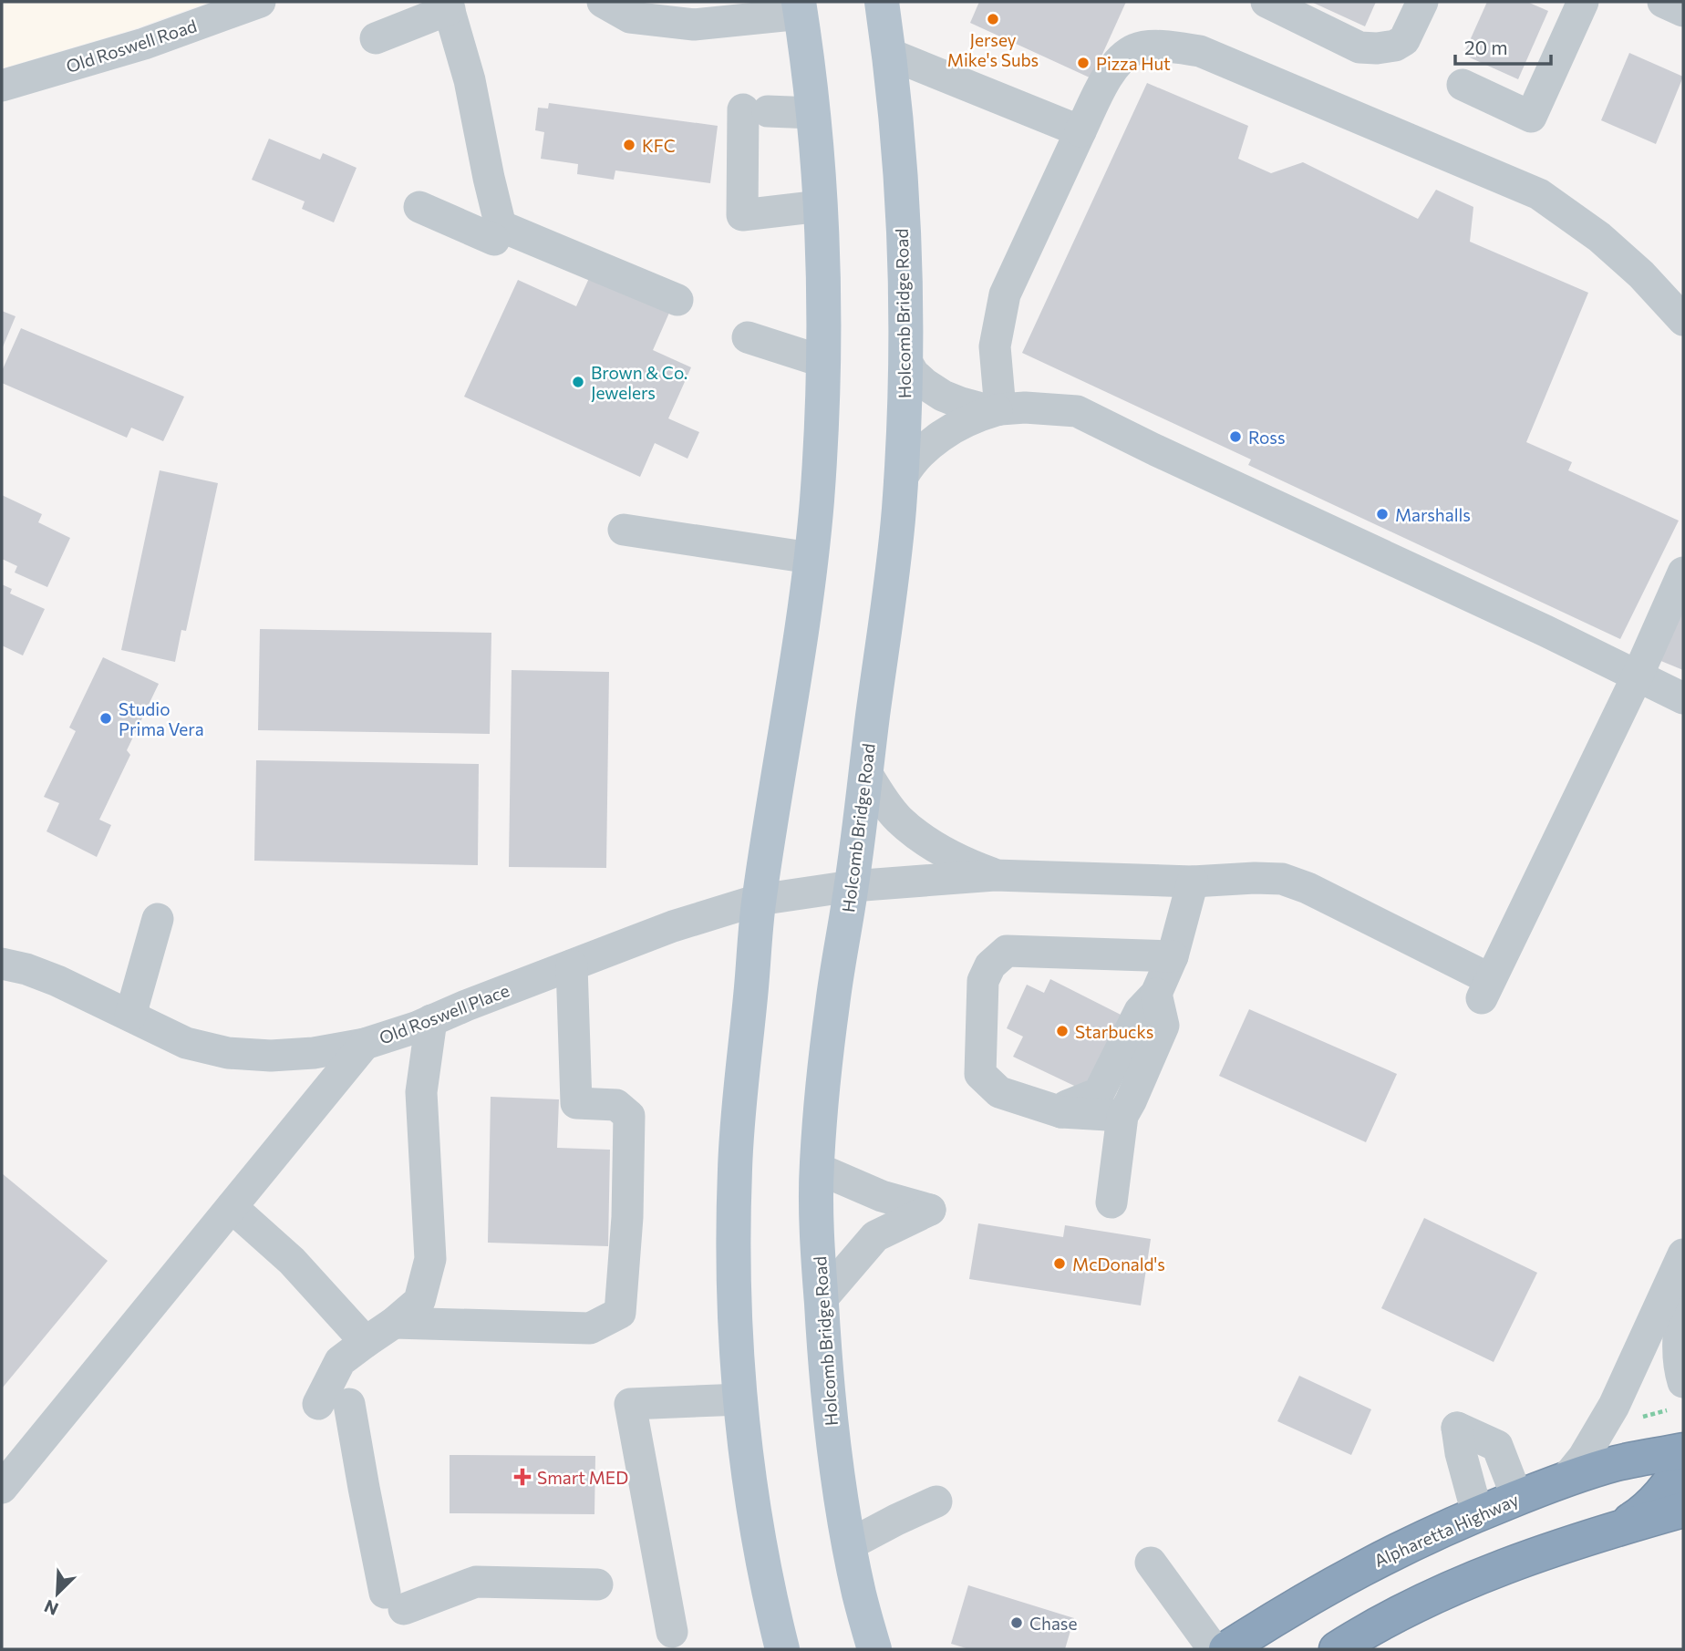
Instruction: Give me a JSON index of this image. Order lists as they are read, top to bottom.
{
  "streets": {
    "highway": ["Alpharetta Highway"],
    "main road": ["Holcomb Bridge Road"],
    "street": ["Old Roswell Road", "Old Roswell Place"]
  },
  "crossings": [
    ["Holcomb Bridge Road", "Old Roswell Place"]
  ],
  "places": {
    "other": [
      "Jersey Mike's Subs",
      "Pizza Hut",
      "KFC",
      "Brown & Co. Jewelers",
      "Ross",
      "Marshalls",
      "Studio Prima Vera",
      "Starbucks",
      "McDonald's",
      "Chase"
    ],
    "health": ["Smart MED"]
  },
  "scale_bar": "20 m",
  "north": "bottom left"
}
